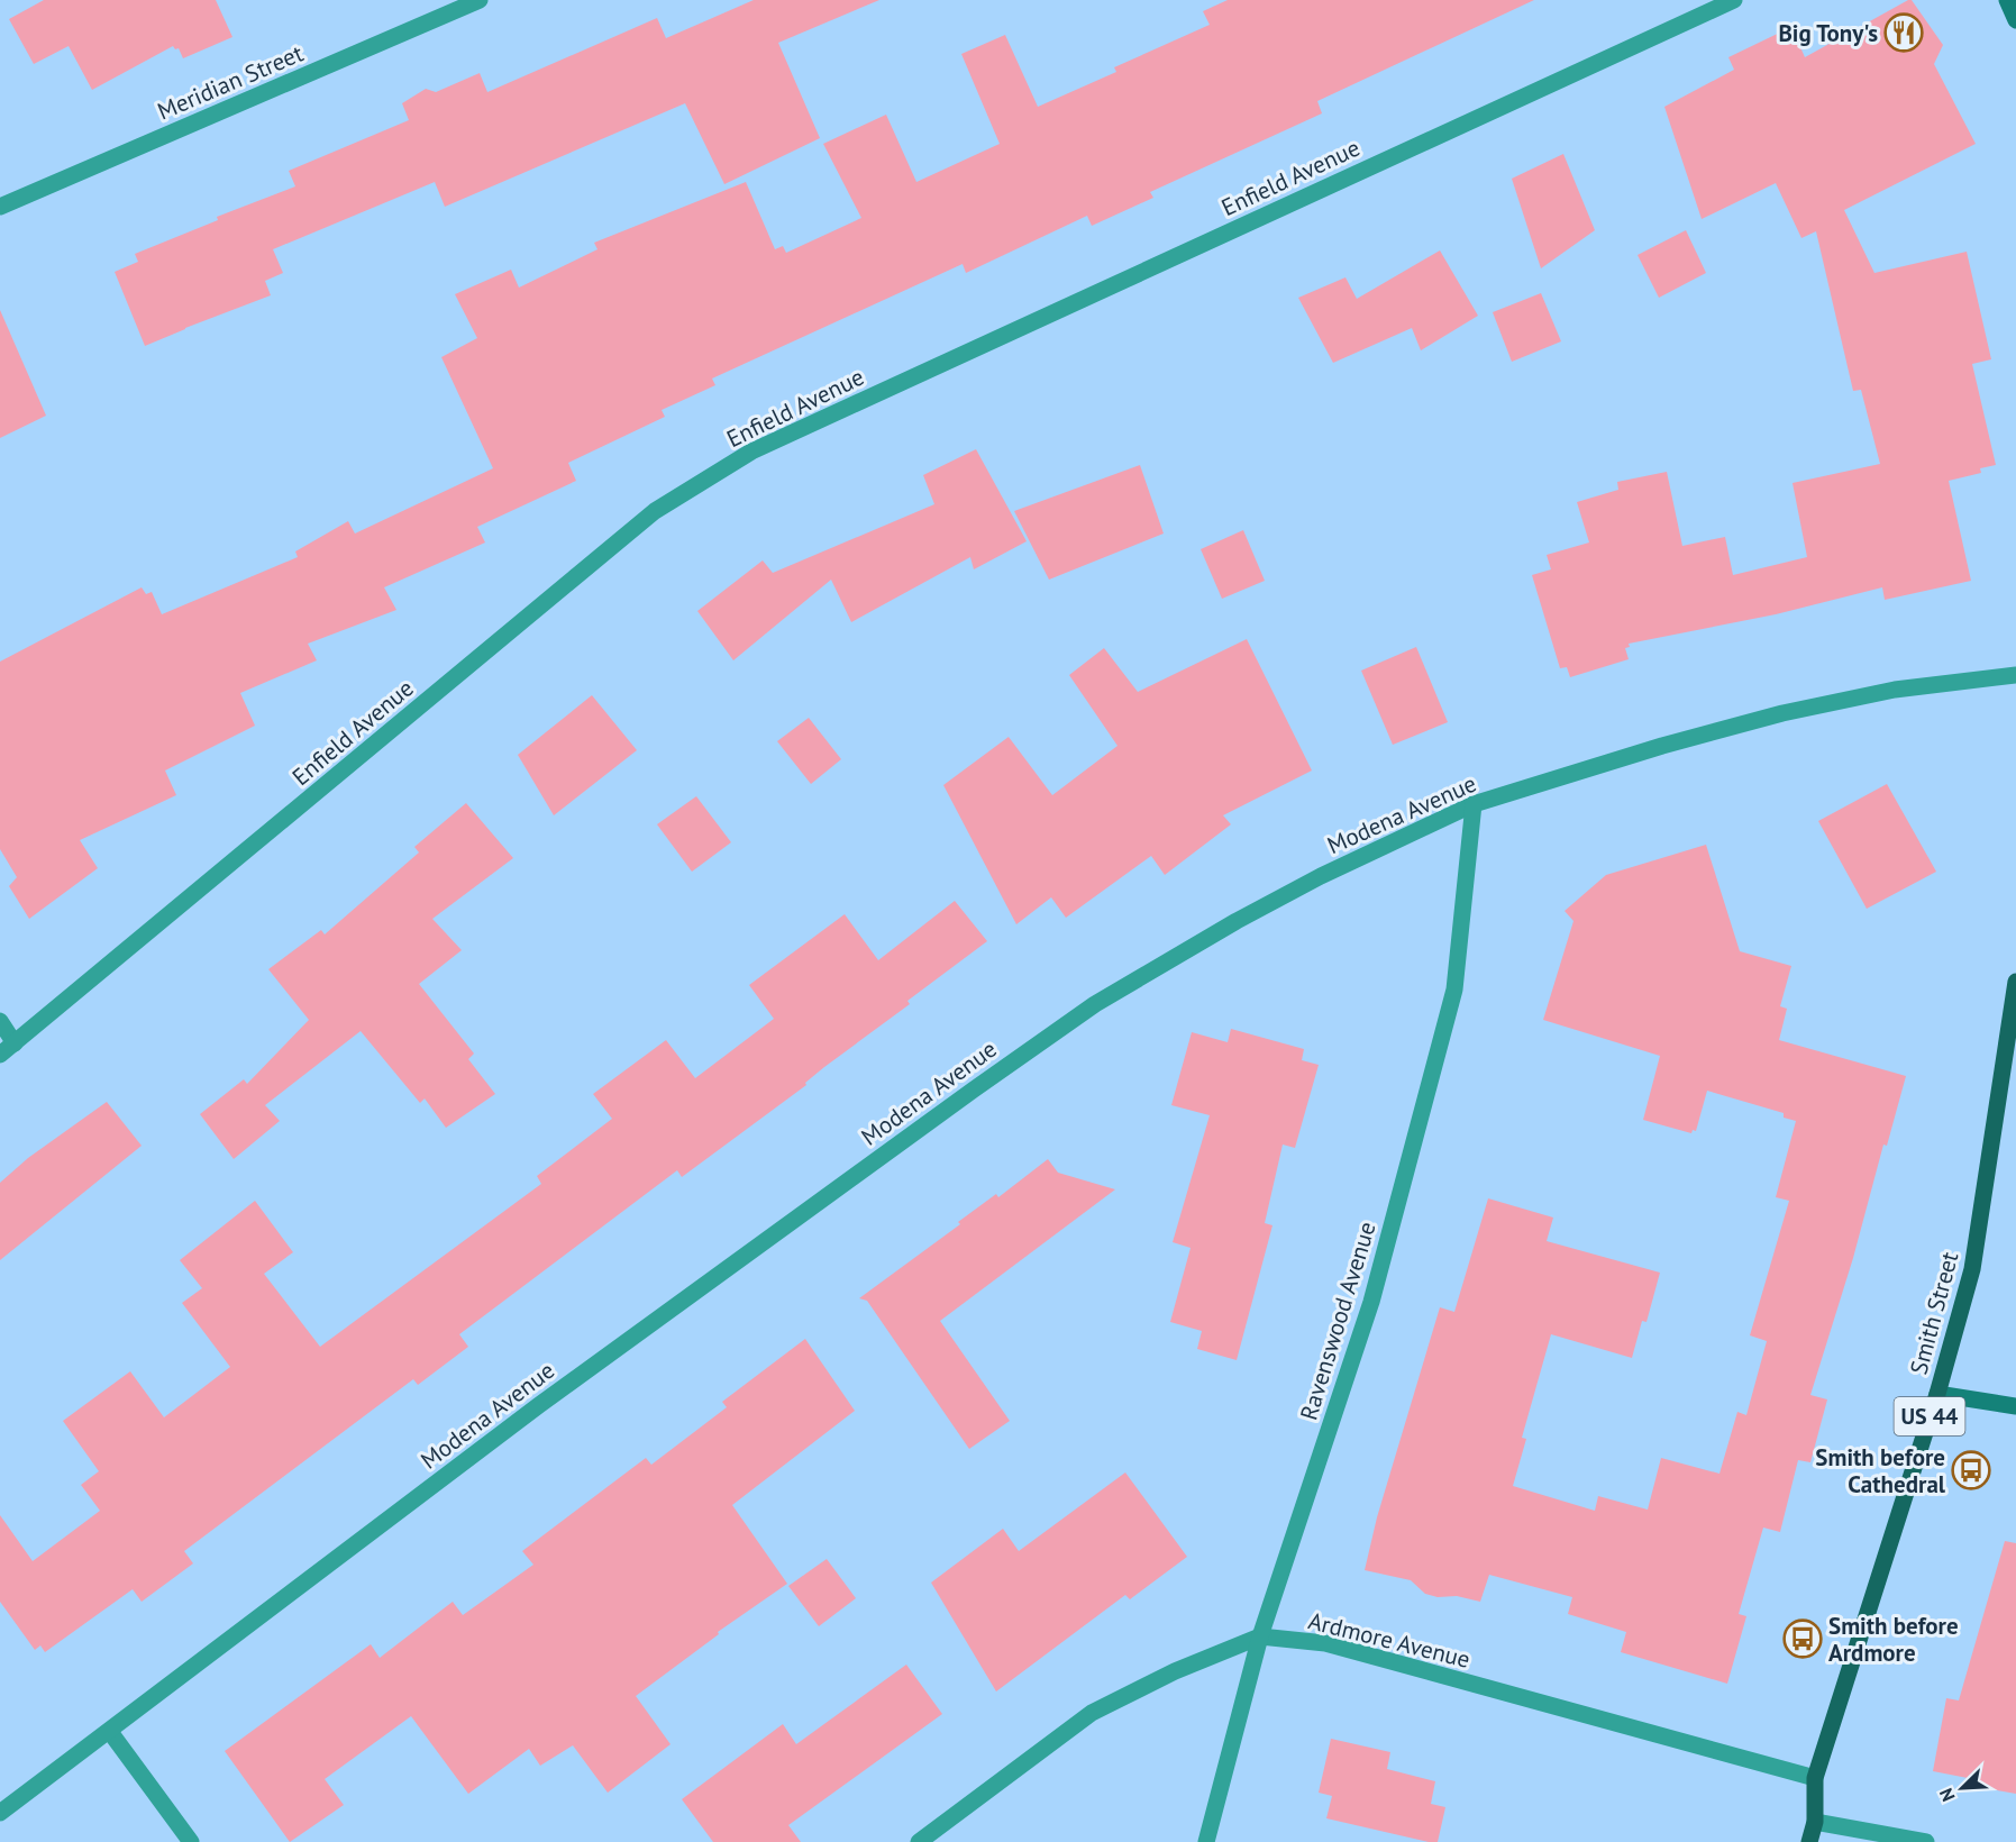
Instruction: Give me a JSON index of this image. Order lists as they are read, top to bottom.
{
  "streets": {
    "main road": ["Smith Street", "US 44"],
    "street": [
      "Meridian Street",
      "Enfield Avenue",
      "Modena Avenue",
      "Ravenswood Avenue",
      "Ardmore Avenue"
    ]
  },
  "crossings": [
    ["Modena Avenue", "Ravenswood Avenue"],
    ["Smith Street", "Ardmore Avenue"],
    ["Ravenswood Avenue", "Ardmore Avenue"]
  ],
  "places": {
    "restaurant": ["Big Tony's"],
    "bus stop": ["Smith before Cathedral", "Smith before Ardmore"]
  },
  "north": "bottom left"
}
